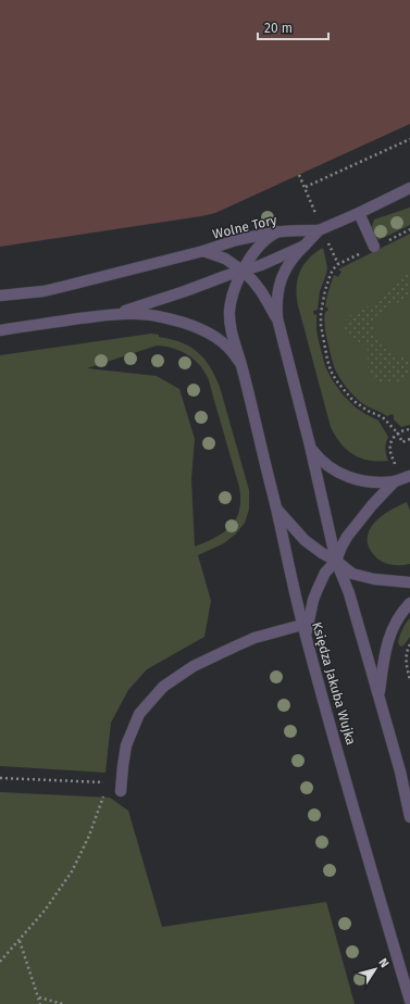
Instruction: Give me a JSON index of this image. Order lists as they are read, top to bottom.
{
  "streets": {
    "street": ["Wolne Tory", "Księdza Jakuba Wujka"]
  },
  "scale_bar": "20 m",
  "north": "top right"
}
